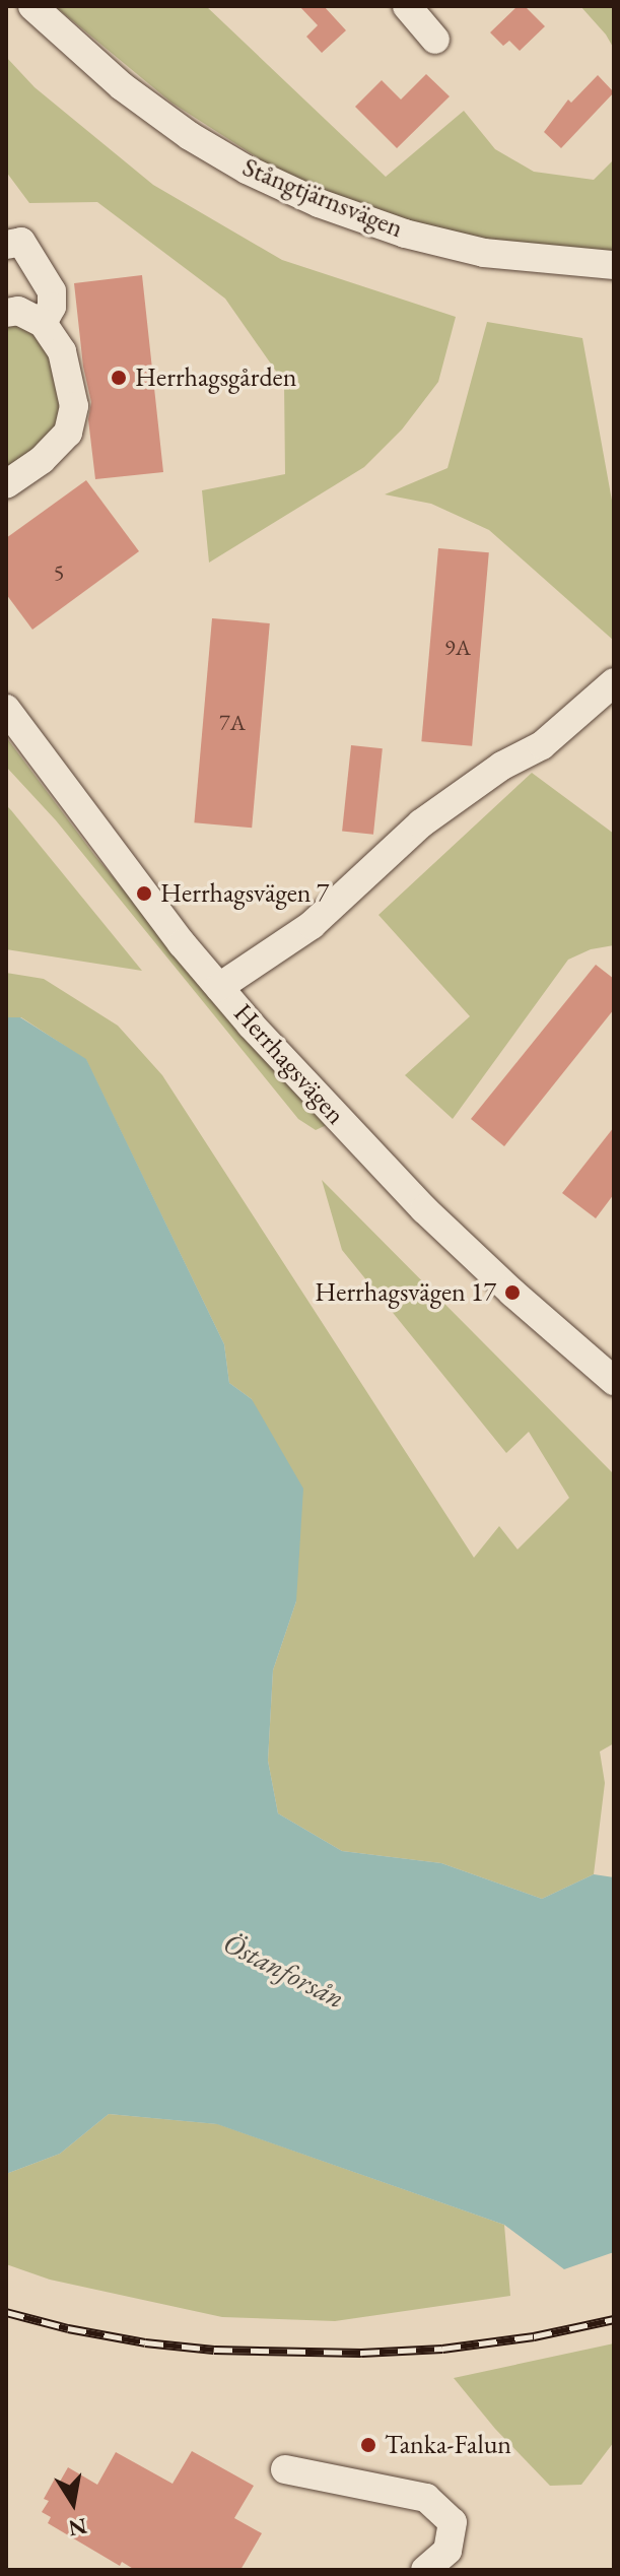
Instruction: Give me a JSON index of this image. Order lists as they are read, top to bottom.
{
  "streets": {
    "street": ["Stångtjärnsvägen", "Herrhagsvägen"]
  },
  "water": ["Östanforsån"],
  "places": [
    "Herrhagsgården",
    "Herrhagsvägen 7",
    "Herrhagsvägen 17",
    "Tanka-Falun"
  ],
  "house_numbers": ["5", "9A", "7A"],
  "north": "bottom"
}
